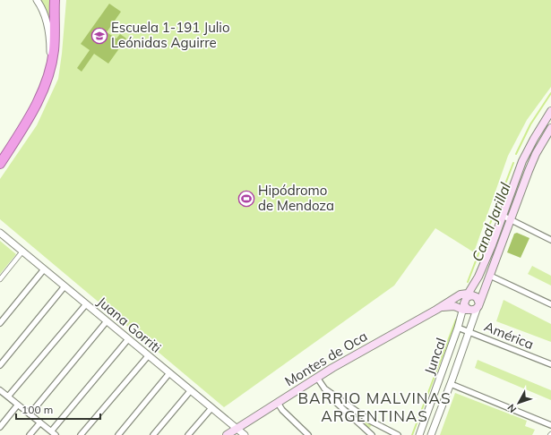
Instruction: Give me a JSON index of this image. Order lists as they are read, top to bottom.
{
  "streets": {
    "main road": ["Montes de Oca"],
    "street": ["Juana Gorriti", "América", "Juncal"]
  },
  "crossings": [
    ["Juana Gorriti", "Montes de Oca"],
    ["América", "Juncal"],
    ["Juncal", "Montes de Oca"]
  ],
  "districts": ["BARRIO MALVINAS ARGENTINAS"],
  "water": ["Canal Jarillal"],
  "places": {
    "school or university": ["Escuela 1-191 Julio Leónidas Aguirre"],
    "sports": ["Hipódromo de Mendoza"]
  },
  "scale_bar": "100 m",
  "north": "bottom left"
}
